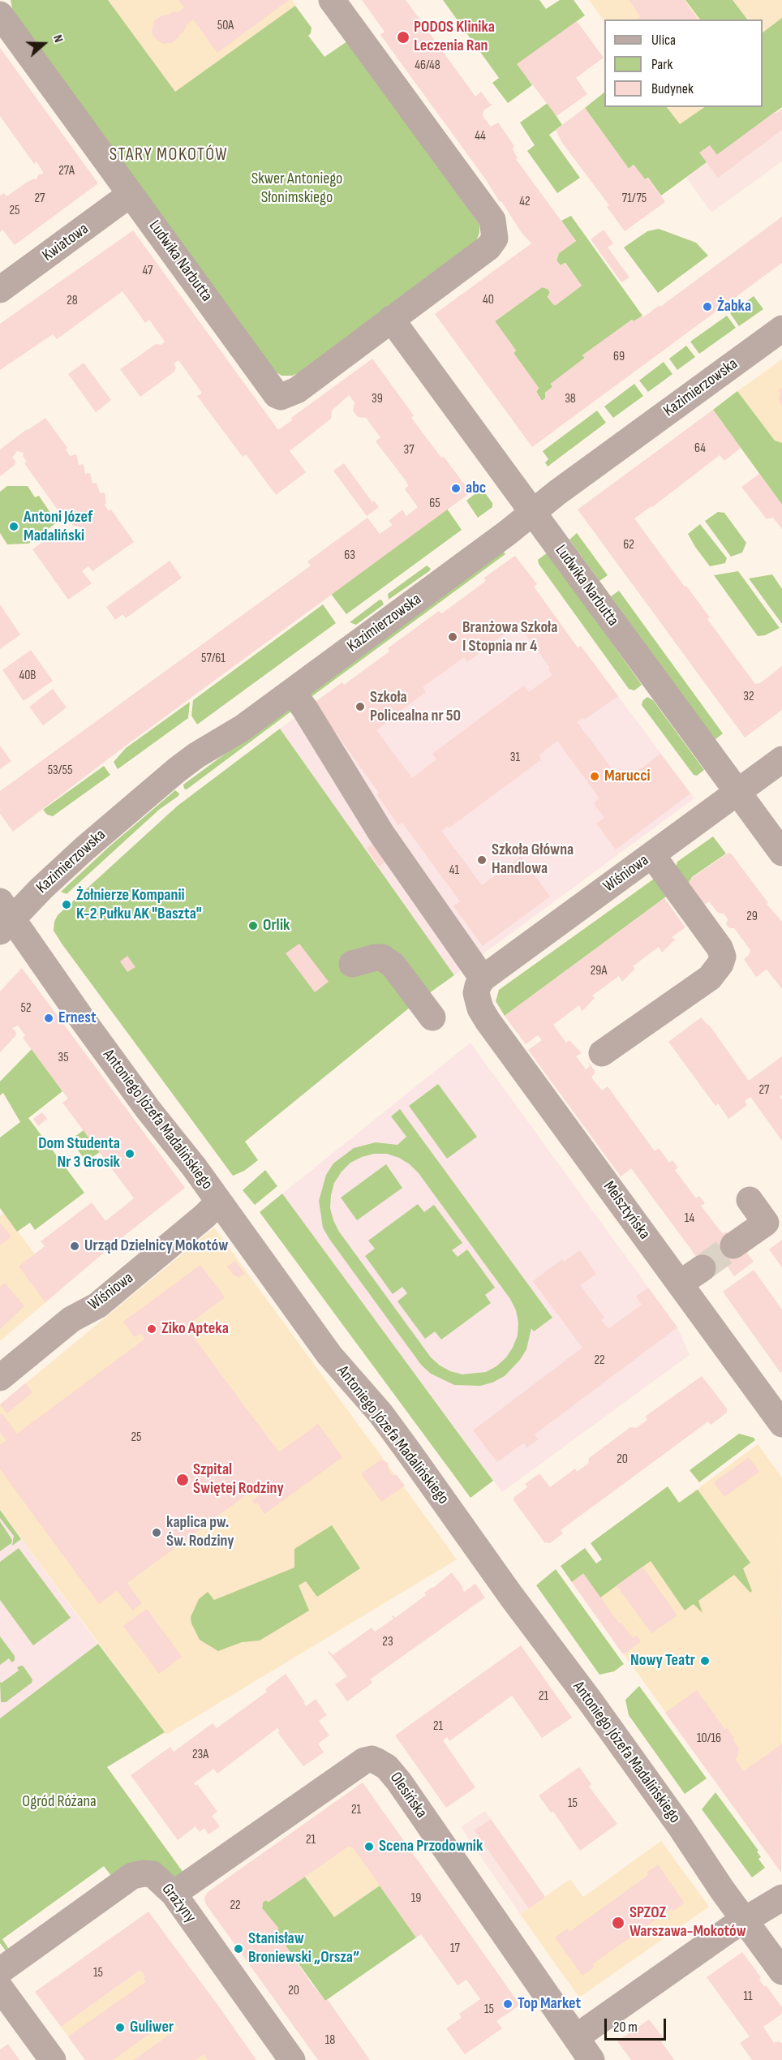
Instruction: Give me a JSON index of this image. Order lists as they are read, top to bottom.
{
  "streets": {
    "street": [
      "Kwiatowa",
      "Ludwika Narbutta",
      "Kazimierzowska",
      "Wiśniowa",
      "Antoniego Józefa Madalińskiego",
      "Melsztyńska",
      "Olesińska",
      "Grażyny"
    ]
  },
  "crossings": [
    ["Kwiatowa", "Ludwika Narbutta"],
    ["Ludwika Narbutta", "Kazimierzowska"],
    ["Ludwika Narbutta", "Wiśniowa"],
    ["Kazimierzowska", "Antoniego Józefa Madalińskiego"],
    ["Kazimierzowska", "Melsztyńska"],
    ["Wiśniowa", "Antoniego Józefa Madalińskiego"],
    ["Wiśniowa", "Melsztyńska"],
    ["Olesińska", "Grażyny"]
  ],
  "districts": ["STARY MOKOTÓW"],
  "parks": ["Skwer Antoniego Słonimskiego", "Ogród Różana"],
  "places": [
    "PODOS Klinika Leczenia Ran",
    "Żabka",
    "abc",
    "Antoni Józef Madaliński",
    "Branżowa Szkoła I Stopnia nr 4",
    "Szkoła Policealna nr 50",
    "Marucci",
    "Szkoła Główna Handlowa",
    "Żołnierze Kompanii K-2 Pułku AK \"Baszta\"",
    "Orlik",
    "Ernest",
    "Dom Studenta Nr 3 Grosik",
    "Urząd Dzielnicy Mokotów",
    "Ziko Apteka",
    "Szpital Świętej Rodziny",
    "kaplica pw. Św. Rodziny",
    "Nowy Teatr",
    "Scena Przodownik",
    "SPZOZ Warszawa-Mokotów",
    "Stanisław Broniewski „Orsza”",
    "Top Market",
    "Guliwer"
  ],
  "house_numbers": [
    "50A",
    "46/48",
    "44",
    "27A",
    "27",
    "71/75",
    "42",
    "25",
    "47",
    "40",
    "28",
    "69",
    "39",
    "38",
    "64",
    "37",
    "65",
    "62",
    "63",
    "57/61",
    "40B",
    "32",
    "31",
    "53/55",
    "41",
    "29",
    "29A",
    "52",
    "35",
    "27",
    "14",
    "22",
    "25",
    "20",
    "23",
    "21",
    "21",
    "10/16",
    "23A",
    "15",
    "21",
    "21",
    "19",
    "22",
    "17",
    "15",
    "20",
    "11",
    "15",
    "18"
  ],
  "legend": ["Ulica", "Park", "Budynek"],
  "scale_bar": "20 m",
  "north": "right"
}
